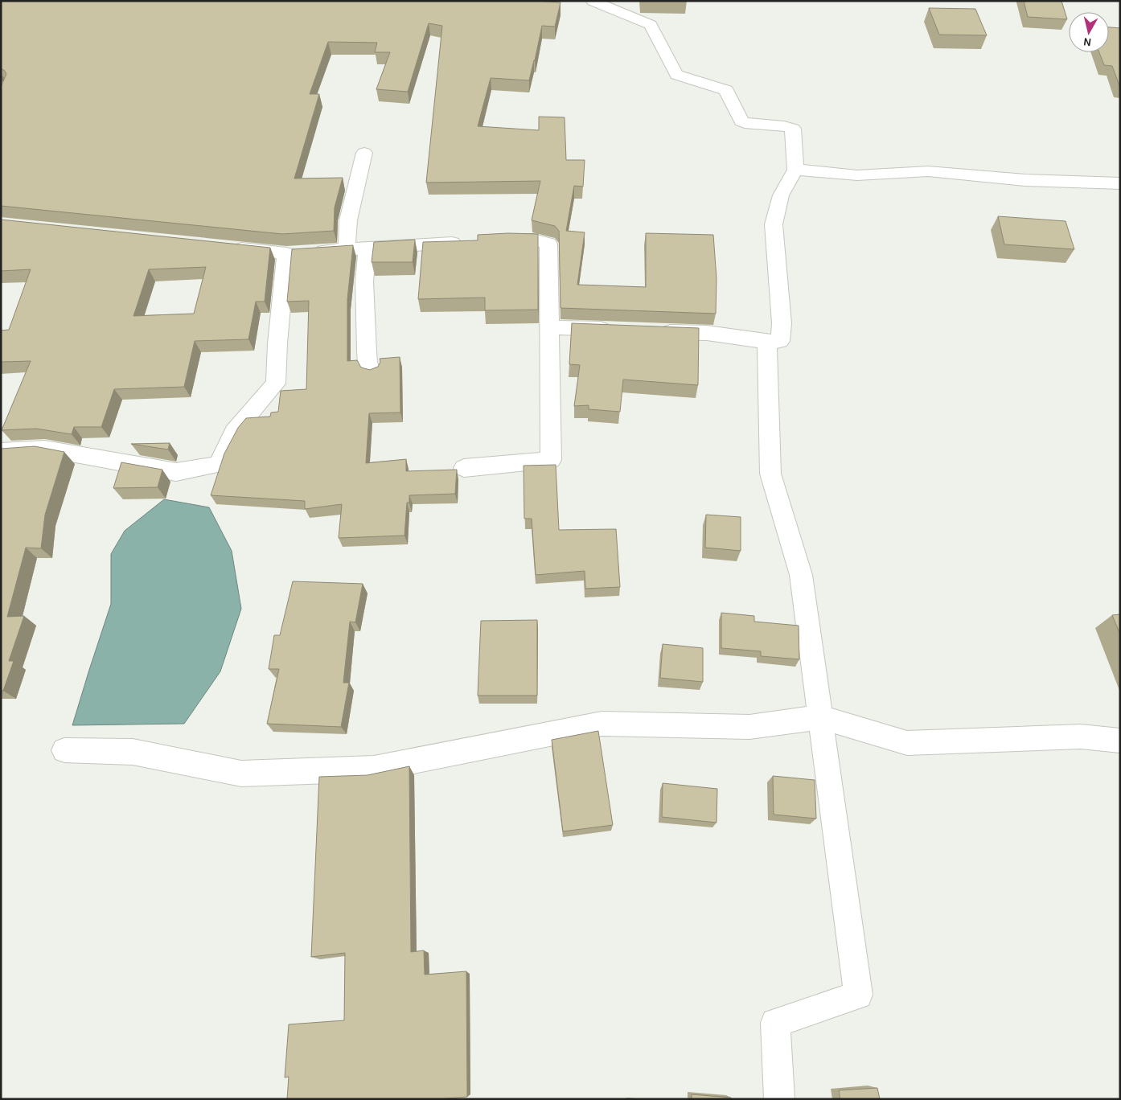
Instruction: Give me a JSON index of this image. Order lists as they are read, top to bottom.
{
  "north": "bottom"
}
